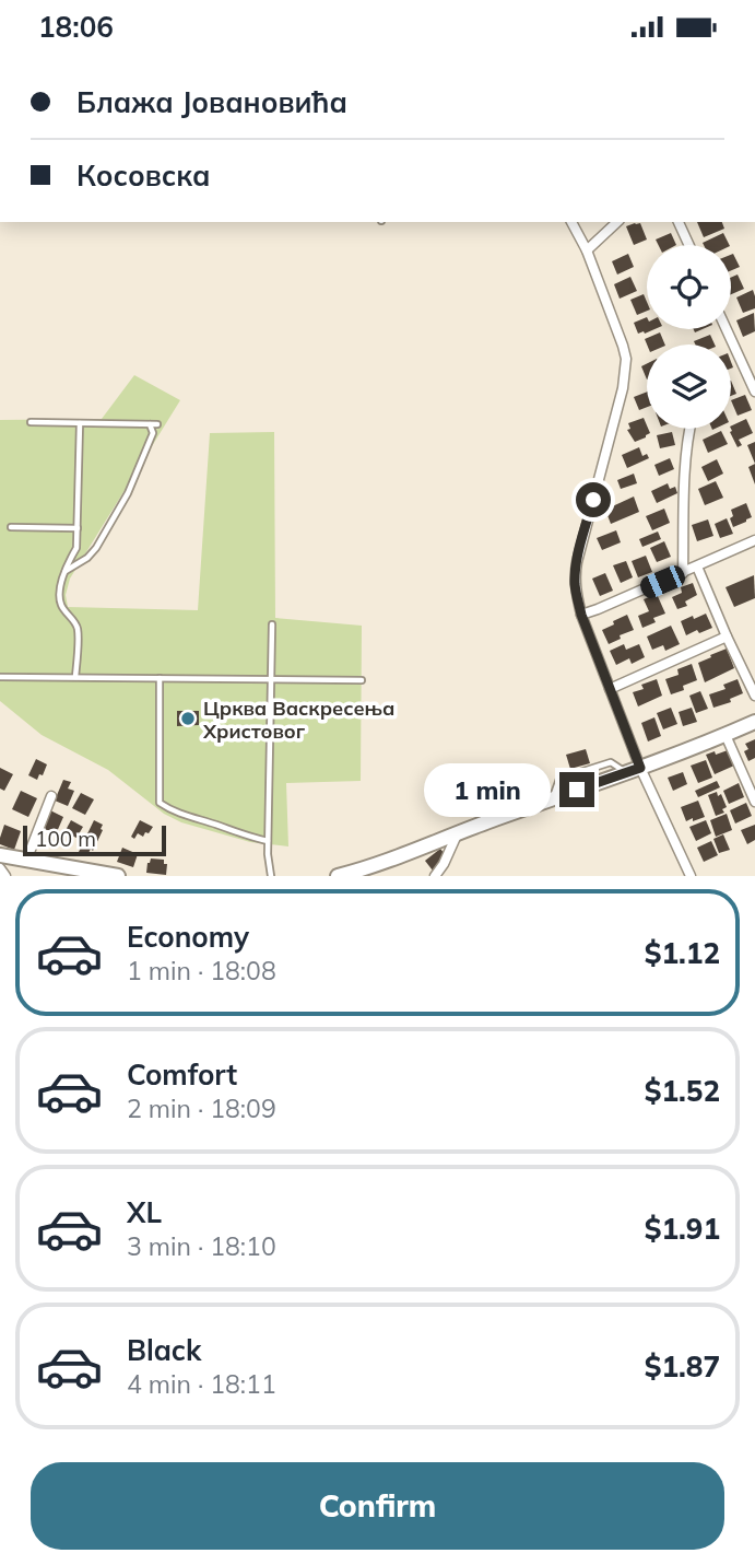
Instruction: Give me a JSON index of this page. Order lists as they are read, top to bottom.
{
  "places": ["Црква Васкресења Христовог"],
  "scale_bar": "100 m",
  "page": {
    "status": "18:06",
    "banner": ["Блажа Јовановића", "Косовска"],
    "bubble": "1 min",
    "scale": "100 m",
    "list": [
      {
        "name": "Economy",
        "note": "1 min · 18:08",
        "value": "$1.12"
      },
      {
        "name": "Comfort",
        "note": "2 min · 18:09",
        "value": "$1.52"
      },
      {
        "name": "XL",
        "note": "3 min · 18:10",
        "value": "$1.91"
      },
      {
        "name": "Black",
        "note": "4 min · 18:11",
        "value": "$1.87"
      }
    ],
    "buttons": "Confirm"
  }
}
